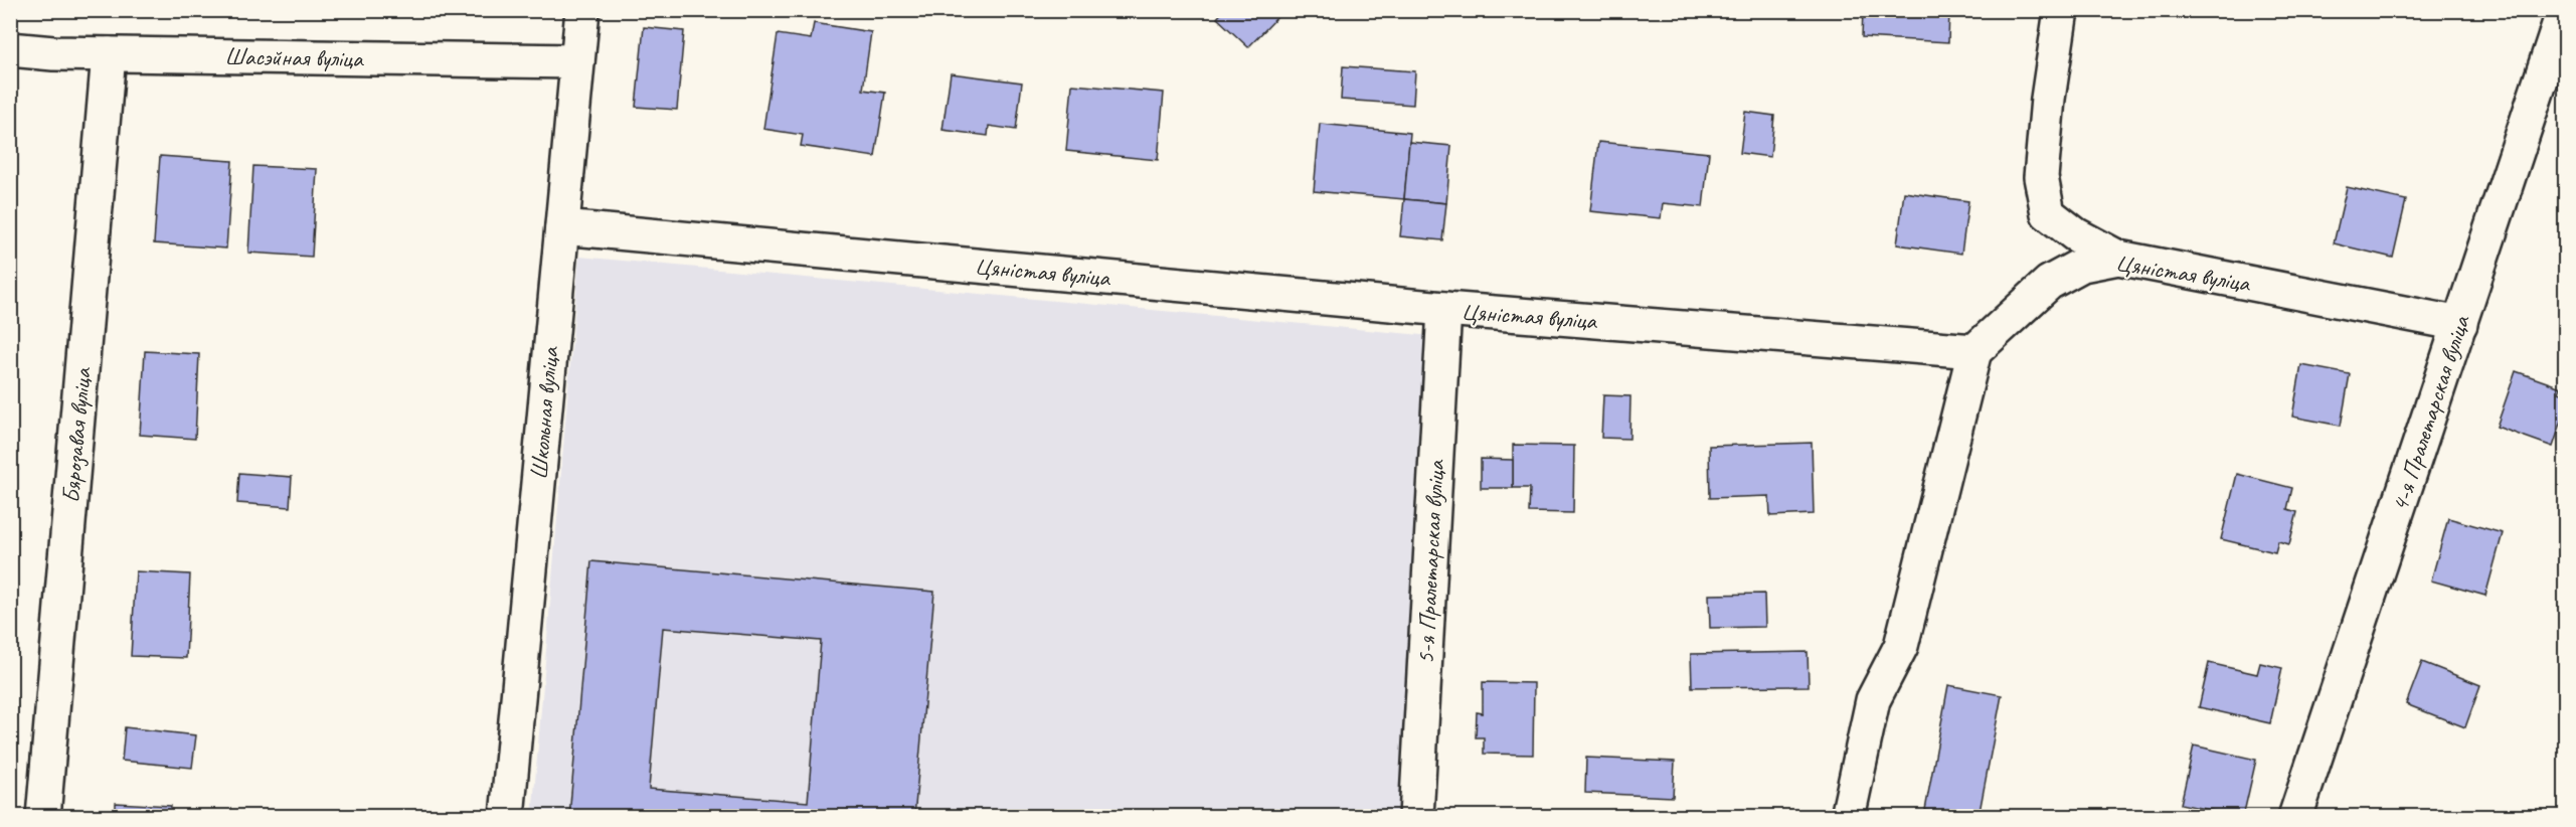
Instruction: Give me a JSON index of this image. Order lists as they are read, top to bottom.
{
  "streets": {
    "street": [
      "Шасэйная вуліца",
      "Цяністая вуліца",
      "Школьная вуліца",
      "4-я Пралетарская вуліца",
      "Бярозавая вуліца",
      "5-я Пралетарская вуліца"
    ]
  },
  "crossings": [
    ["Шасэйная вуліца", "Школьная вуліца"],
    ["Шасэйная вуліца", "Бярозавая вуліца"],
    ["Цяністая вуліца", "Школьная вуліца"],
    ["Цяністая вуліца", "4-я Пралетарская вуліца"],
    ["Цяністая вуліца", "5-я Пралетарская вуліца"]
  ]
}
